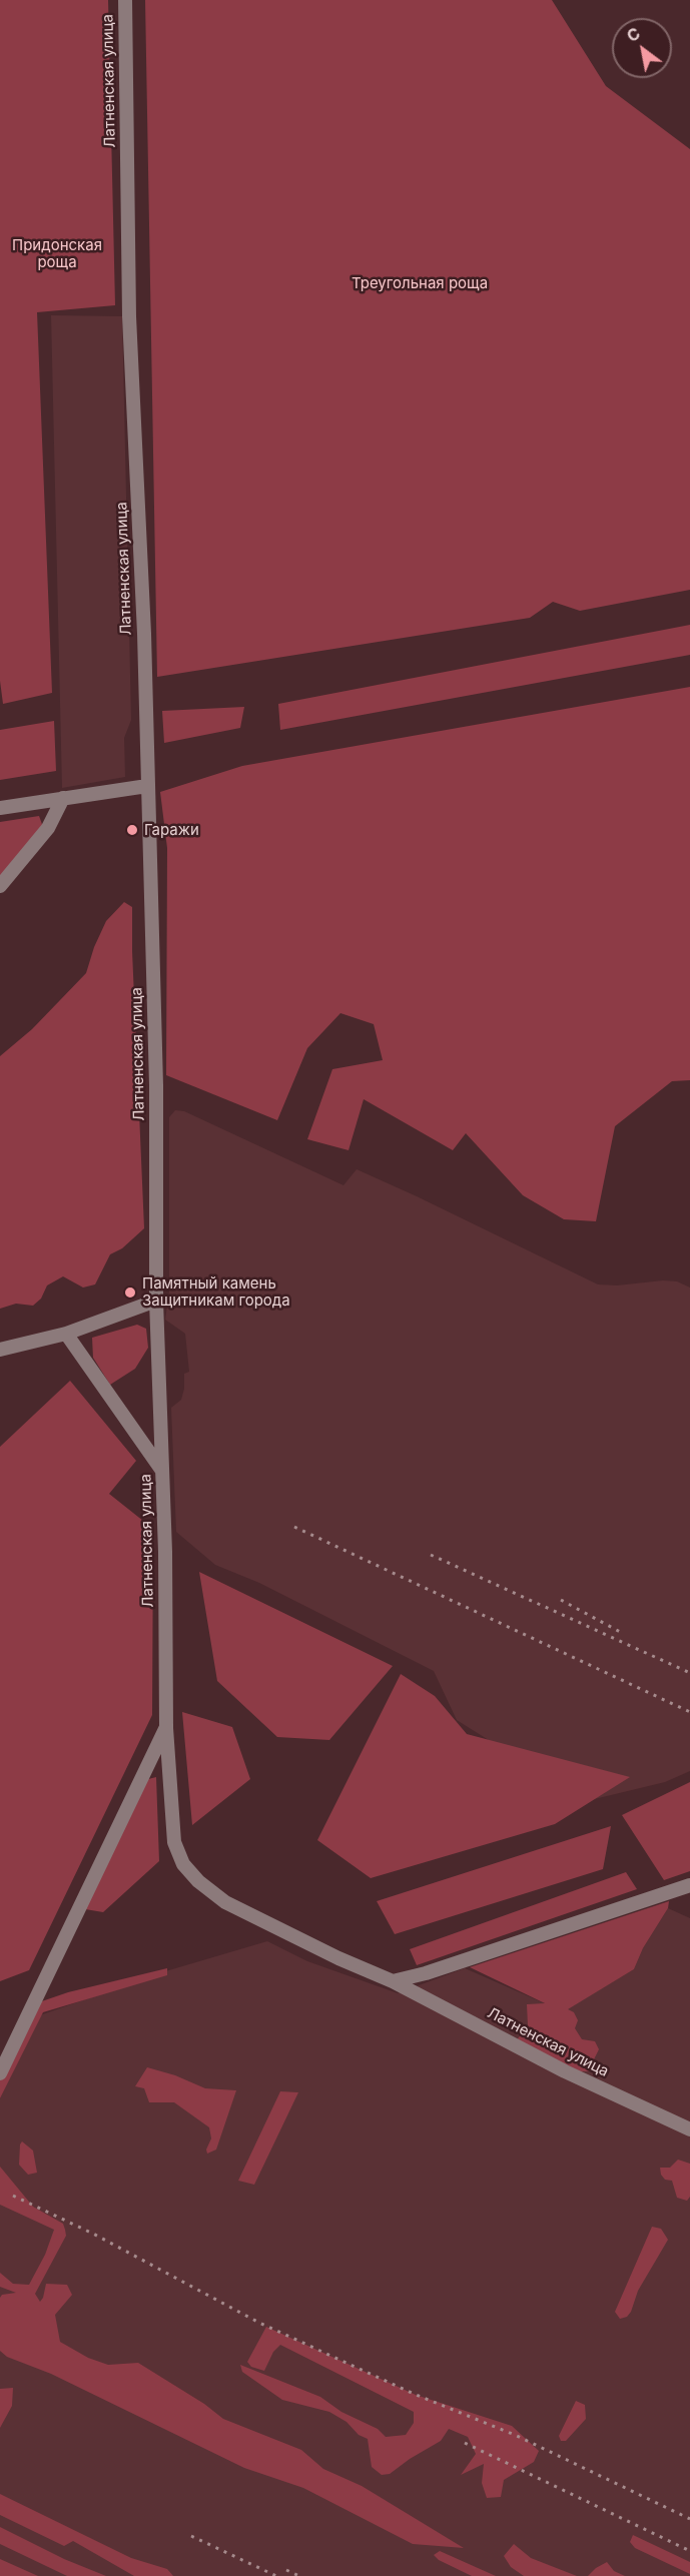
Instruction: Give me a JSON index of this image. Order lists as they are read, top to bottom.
{
  "streets": {
    "street": ["Латненская улица"]
  },
  "parks": ["Придонская роща", "Треугольная роща"],
  "places": ["Гаражи", "Памятный камень Защитникам города"],
  "north": "top left"
}
